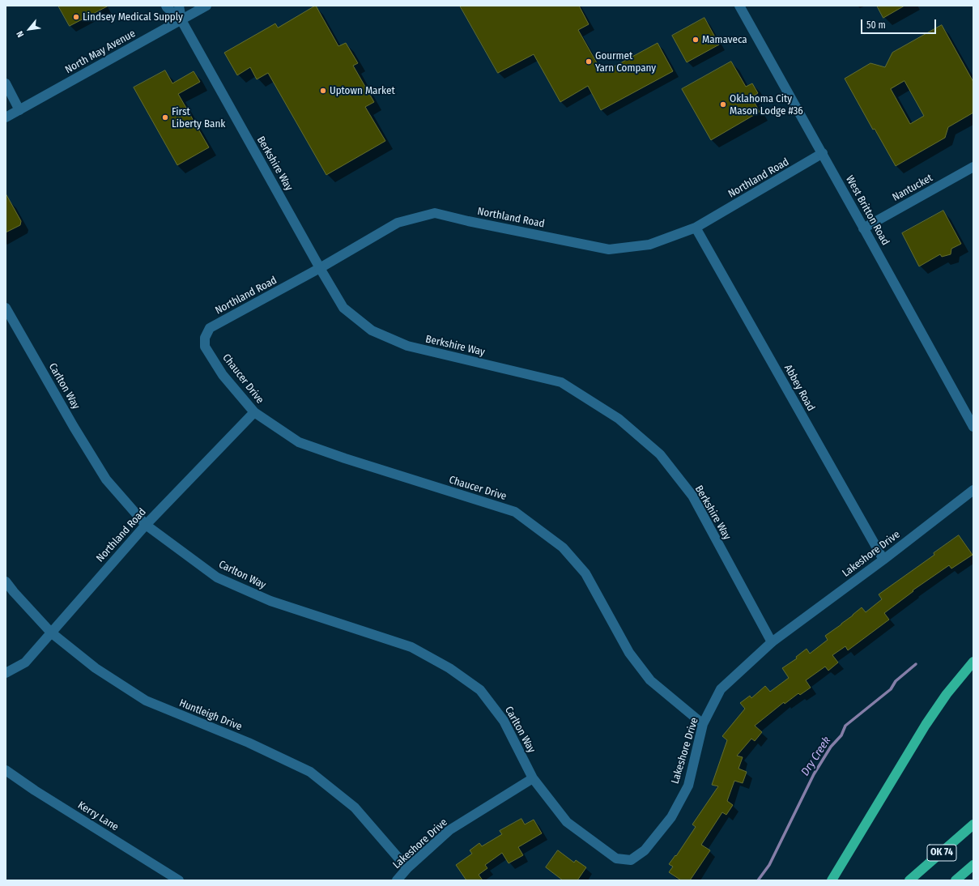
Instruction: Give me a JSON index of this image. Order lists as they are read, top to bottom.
{
  "streets": {
    "highway": ["OK 74"],
    "street": [
      "North May Avenue",
      "Berkshire Way",
      "Northland Road",
      "Nantucket",
      "West Britton Road",
      "Chaucer Drive",
      "Carlton Way",
      "Abbey Road",
      "Lakeshore Drive",
      "Huntleigh Drive",
      "Kerry Lane"
    ]
  },
  "crossings": [
    ["North May Avenue", "Berkshire Way"],
    ["Berkshire Way", "Northland Road"],
    ["Berkshire Way", "Lakeshore Drive"],
    ["Northland Road", "West Britton Road"],
    ["Northland Road", "Chaucer Drive"],
    ["Northland Road", "Carlton Way"],
    ["Northland Road", "Abbey Road"],
    ["Northland Road", "Huntleigh Drive"],
    ["Nantucket", "West Britton Road"],
    ["Chaucer Drive", "Lakeshore Drive"],
    ["Carlton Way", "Lakeshore Drive"],
    ["Abbey Road", "Lakeshore Drive"],
    ["Lakeshore Drive", "Huntleigh Drive"]
  ],
  "water": ["Dry Creek"],
  "places": [
    "Lindsey Medical Supply",
    "Mamaveca",
    "Gourmet Yarn Company",
    "Uptown Market",
    "Oklahoma City Mason Lodge #36",
    "First Liberty Bank"
  ],
  "scale_bar": "50 m",
  "north": "bottom left"
}
